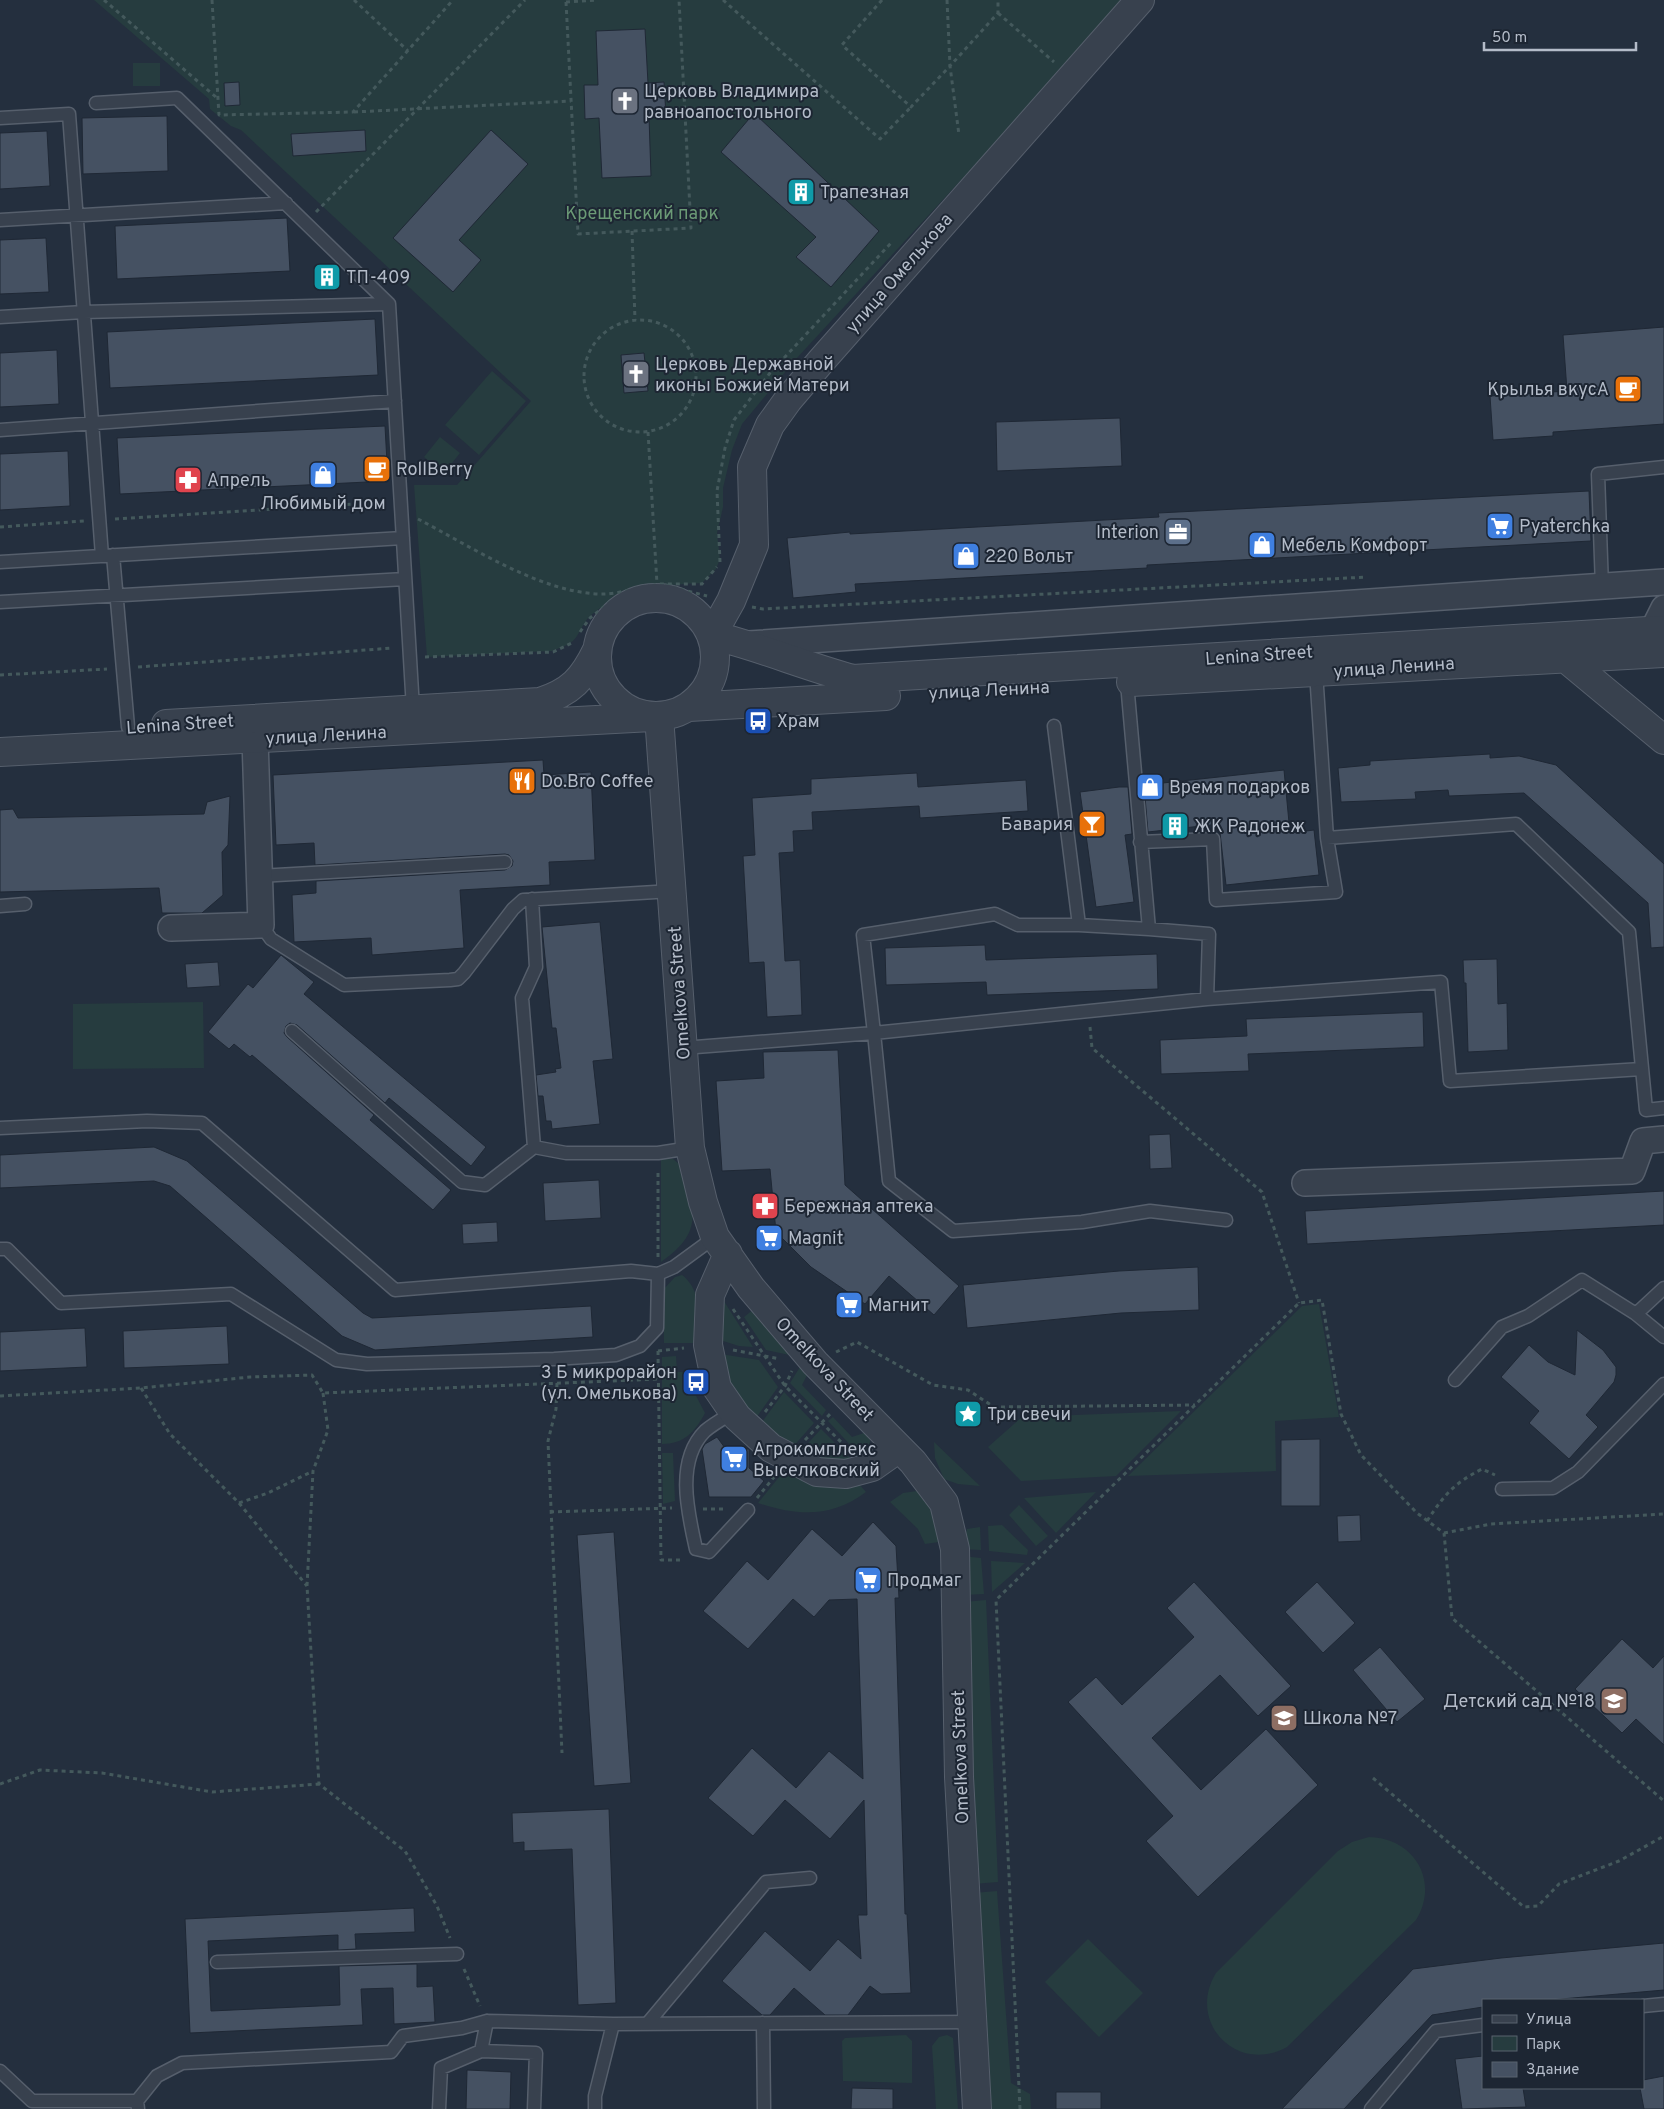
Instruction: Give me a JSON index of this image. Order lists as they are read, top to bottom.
{
  "streets": {
    "street": [
      "улица Омелькова",
      "Lenina Street",
      "улица Ленина",
      "Omelkova Street"
    ]
  },
  "crossings": [
    ["улица Омелькова", "Lenina Street"],
    ["улица Омелькова", "улица Ленина"],
    ["улица Омелькова", "Omelkova Street"],
    ["Lenina Street", "улица Ленина"],
    ["Lenina Street", "Omelkova Street"],
    ["улица Ленина", "Omelkova Street"]
  ],
  "parks": ["Крещенский парк"],
  "places": {
    "church": ["Церковь Владимира равноапостольного", "Церковь Державной иконы Божией Матери"],
    "building": ["Трапезная", "ТП-409", "ЖК Радонеж"],
    "cafe": ["Крылья вкусА", "RollBerry"],
    "shop": [
      "Любимый дом",
      "Мебель Комфорт",
      "220 Вольт",
      "Время подарков"
    ],
    "pharmacy": ["Апрель", "Бережная аптека"],
    "supermarket": [
      "Pyaterchka",
      "Magnit",
      "Магнит",
      "Агрокомплекс Выселковский",
      "Продмаг"
    ],
    "office": ["Interion"],
    "bus stop": ["Храм", "3 Б микрорайон (ул. Омелькова)"],
    "restaurant": ["Do.Bro Coffee"],
    "bar": ["Бавария"],
    "place": ["Три свечи"],
    "school or university": ["Детский сад №18", "Школа №7"]
  },
  "legend": ["Улица", "Парк", "Здание"],
  "scale_bar": "50 m"
}
